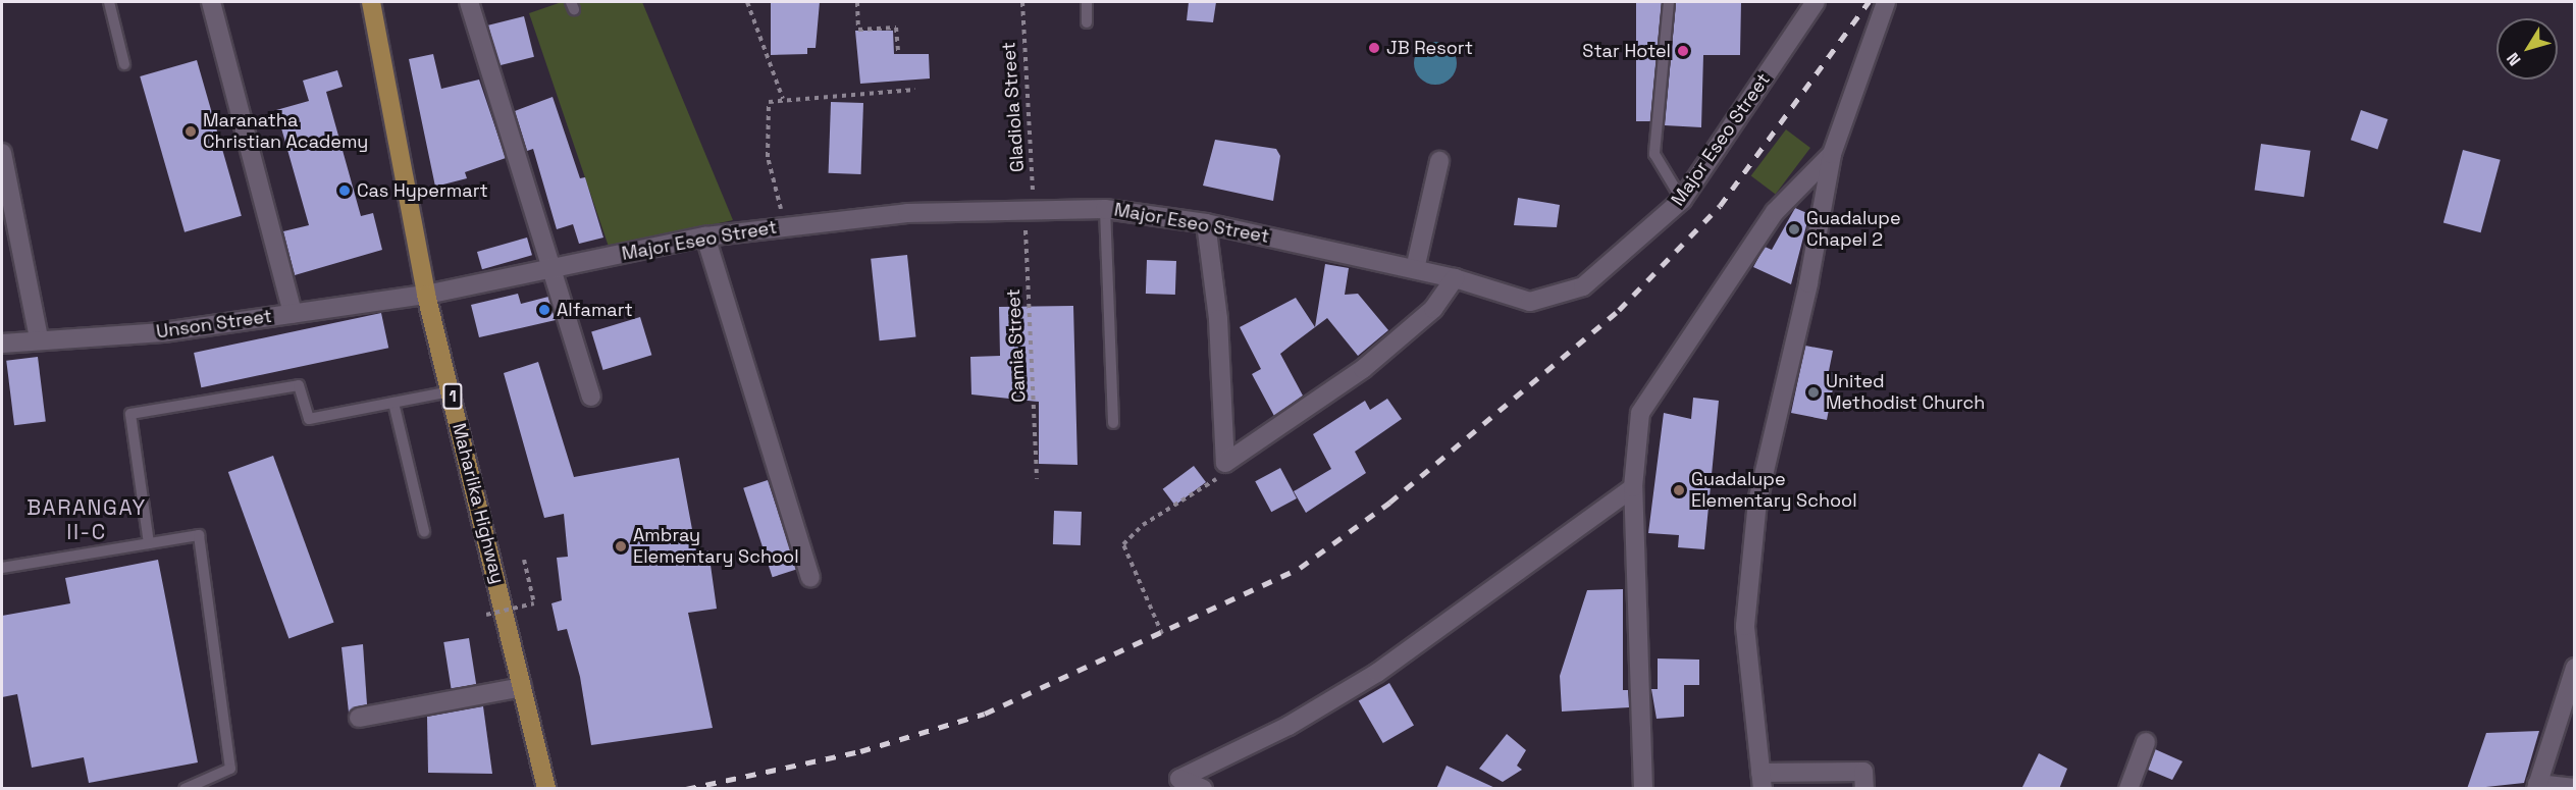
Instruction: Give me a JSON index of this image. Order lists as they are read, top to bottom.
{
  "streets": {
    "main road": ["1", "Maharlika Highway"],
    "street": ["Major Eseo Street", "Unson Street"],
    "path": ["Gladiola Street", "Camia Street"]
  },
  "crossings": [
    ["Gladiola Street", "Major Eseo Street"],
    ["Gladiola Street", "Camia Street"],
    ["Major Eseo Street", "Unson Street"],
    ["Major Eseo Street", "Camia Street"],
    ["Major Eseo Street", "Maharlika Highway"],
    ["Unson Street", "Maharlika Highway"]
  ],
  "districts": ["BARANGAY II-C"],
  "places": [
    "JB Resort",
    "Star Hotel",
    "Maranatha Christian Academy",
    "Cas Hypermart",
    "Guadalupe Chapel 2",
    "Alfamart",
    "United Methodist Church",
    "Guadalupe Elementary School",
    "Ambray Elementary School"
  ],
  "north": "bottom left"
}
